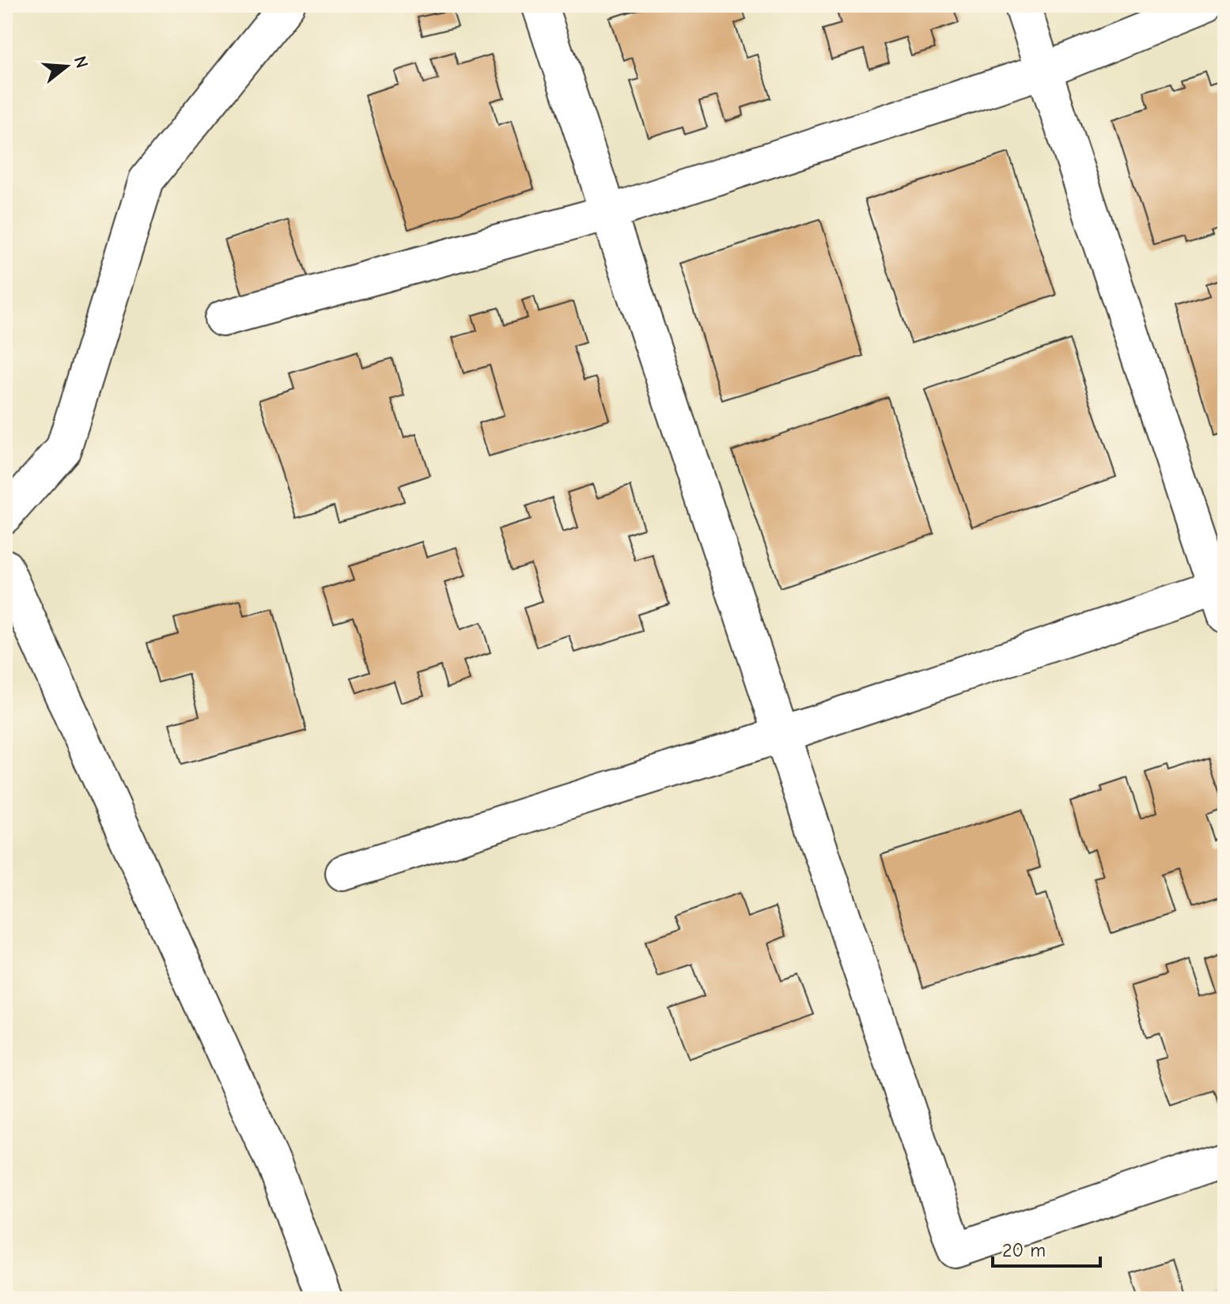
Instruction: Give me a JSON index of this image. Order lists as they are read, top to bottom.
{
  "scale_bar": "20 m",
  "north": "right"
}
